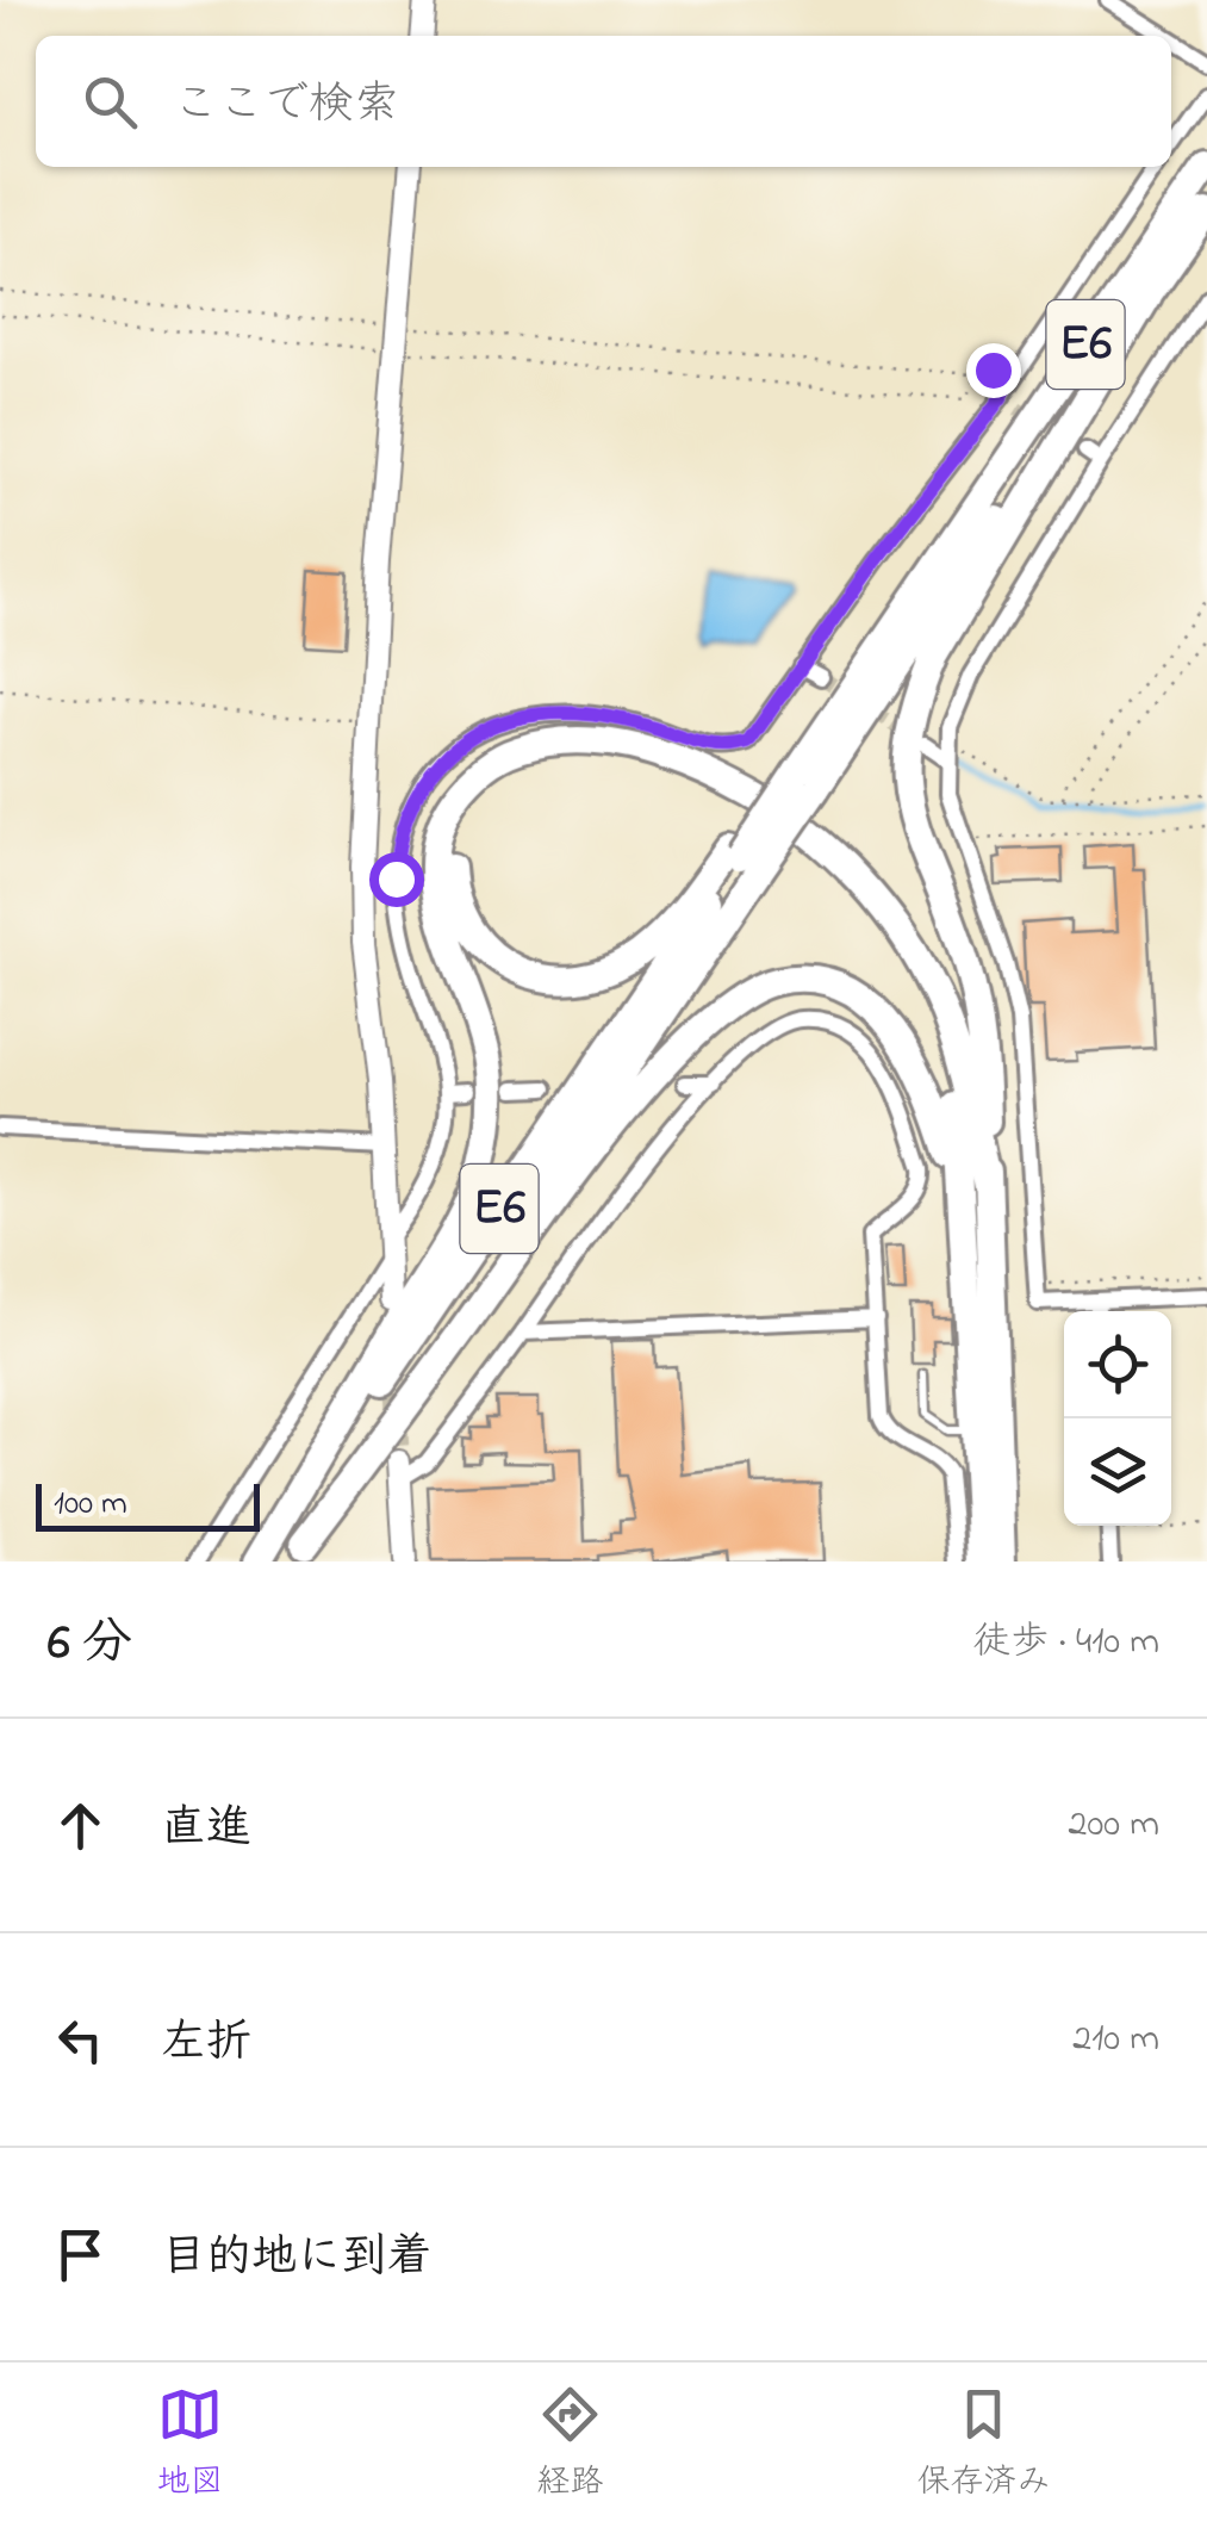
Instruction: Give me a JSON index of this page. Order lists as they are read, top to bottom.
{
  "streets": {
    "highway": ["E6"]
  },
  "scale_bar": "100 m",
  "page": {
    "search": "ここで検索",
    "scale": "100 m",
    "heading": ["6 分", "徒歩 · 410 m"],
    "list": [
      ["直進", "200 m"],
      ["左折", "210 m"],
      "目的地に到着"
    ],
    "nav": ["地図", "経路", "保存済み"]
  }
}
